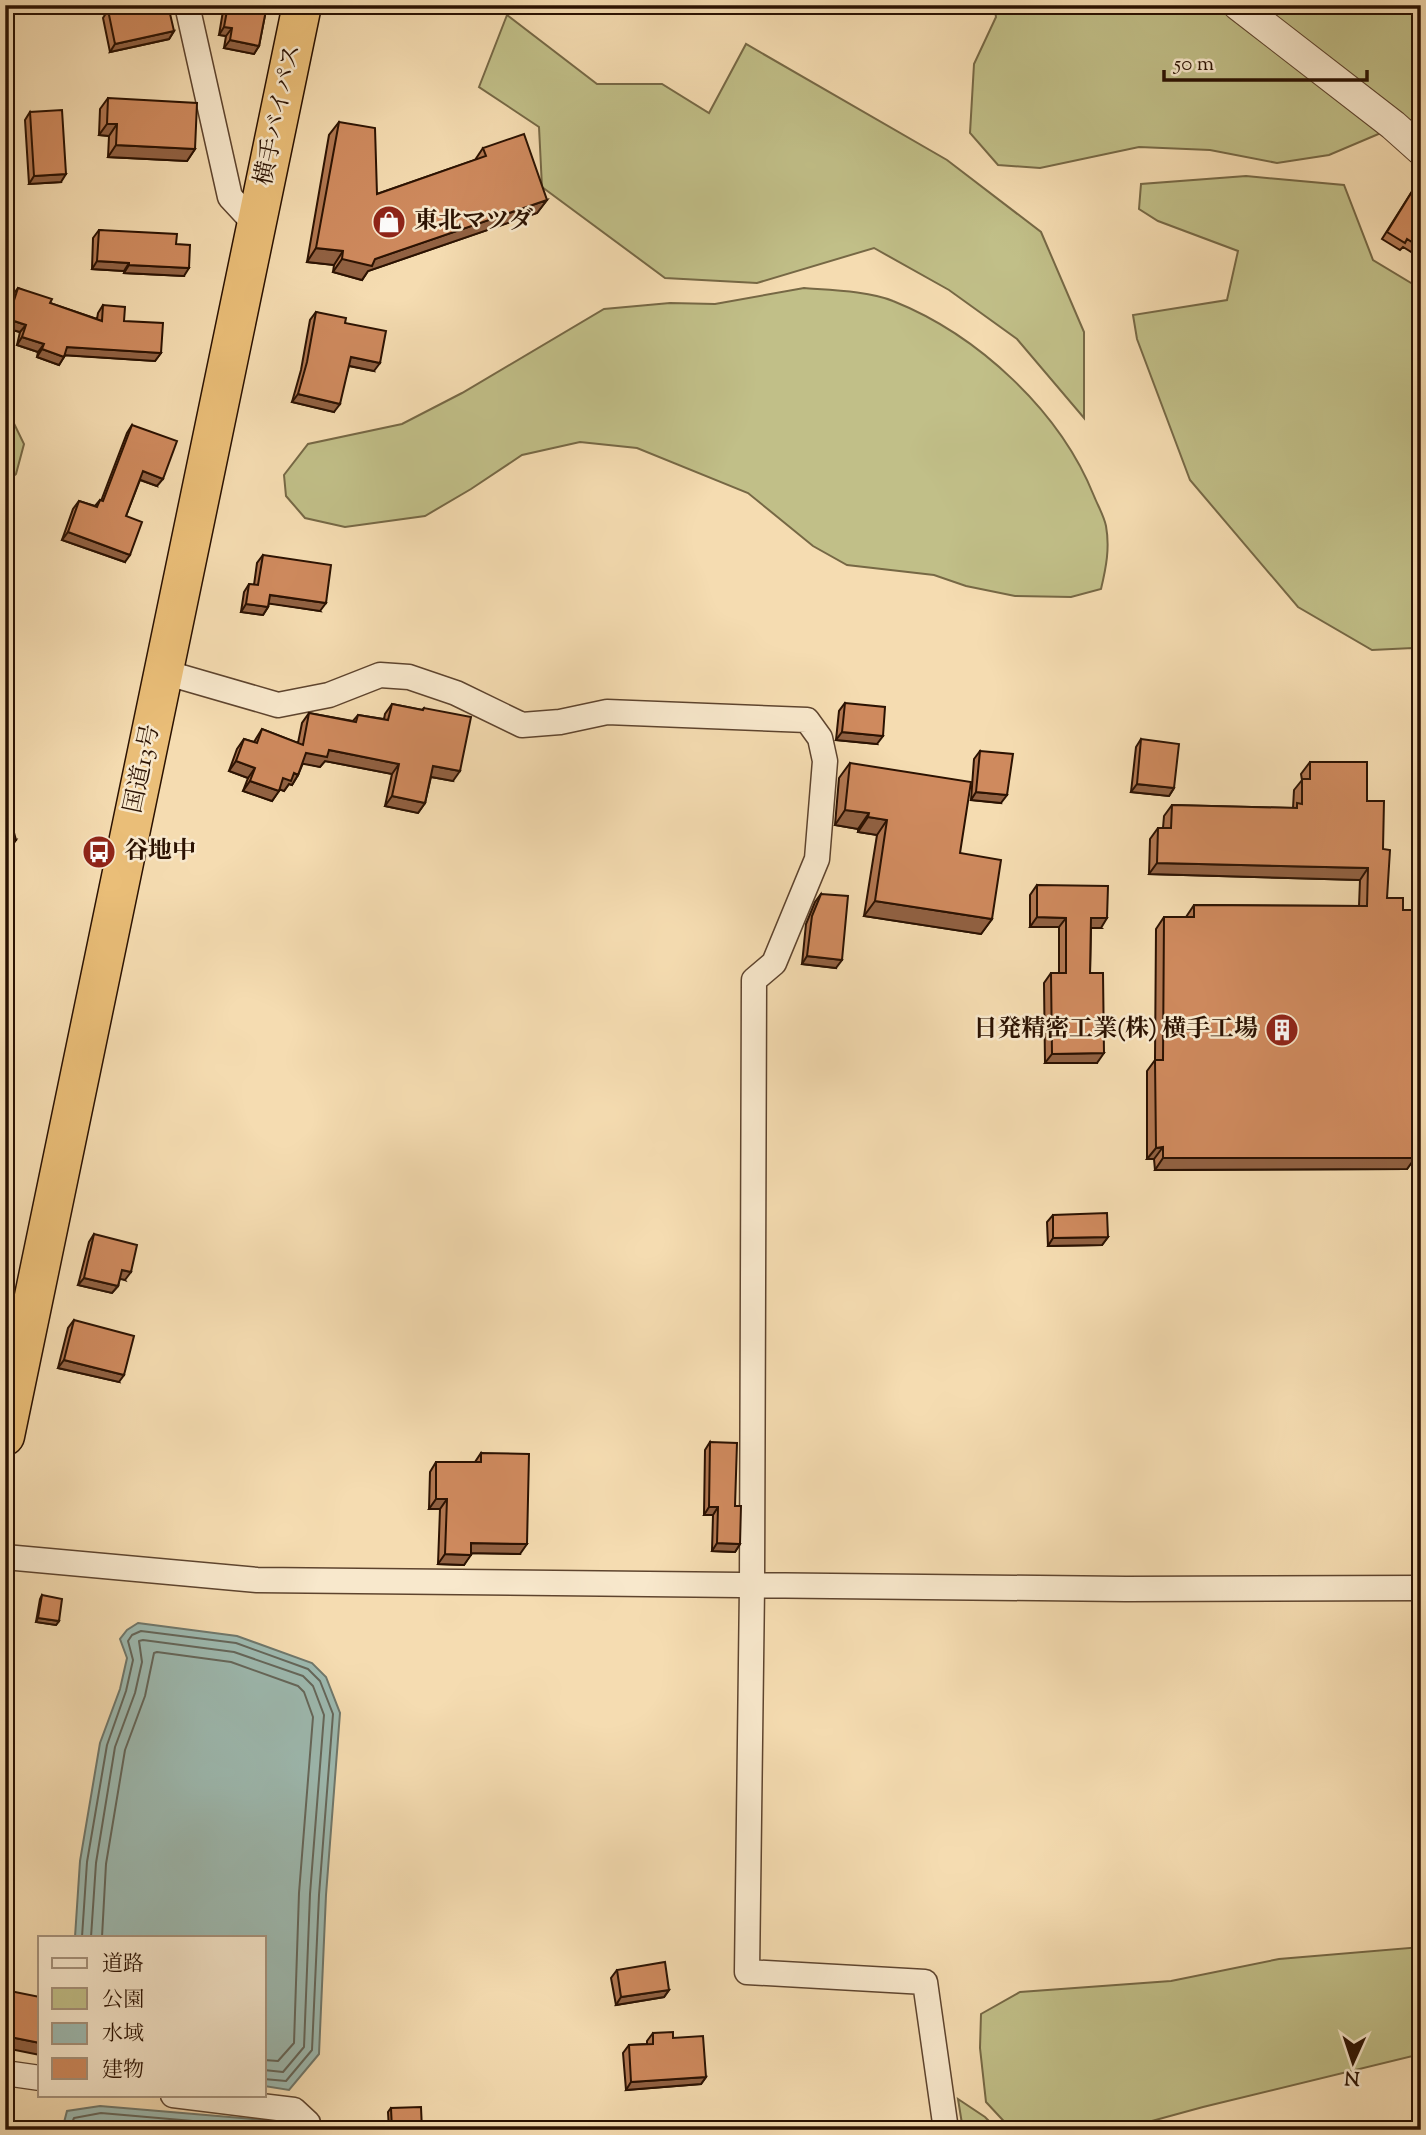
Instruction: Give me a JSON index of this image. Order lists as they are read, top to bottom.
{
  "streets": {
    "highway": ["横手バイパス", "国道13号"]
  },
  "crossings": [
    ["横手バイパス", "国道13号"]
  ],
  "places": {
    "shop": ["東北マツダ"],
    "bus stop": ["谷地中"],
    "building": ["日発精密工業(株) 横手工場"]
  },
  "legend": [
    "道路",
    "公園",
    "水域",
    "建物"
  ],
  "scale_bar": "50 m",
  "north": "bottom"
}
